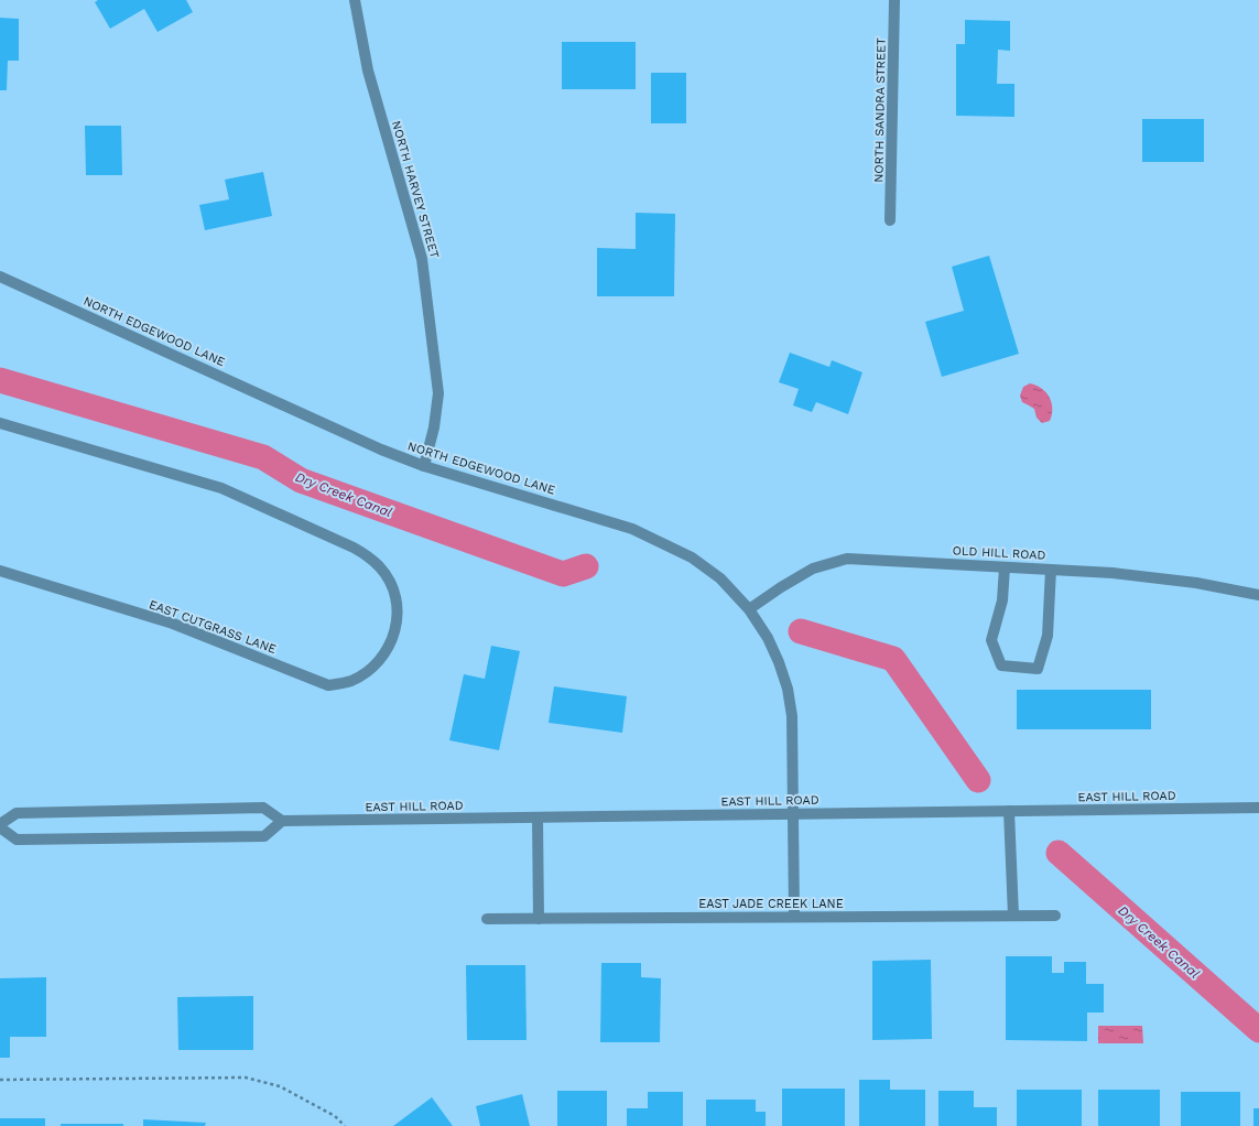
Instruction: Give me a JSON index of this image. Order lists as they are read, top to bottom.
{
  "streets": {
    "street": [
      "NORTH SANDRA STREET",
      "NORTH HARVEY STREET",
      "NORTH EDGEWOOD LANE",
      "OLD HILL ROAD",
      "EAST CUTGRASS LANE",
      "EAST HILL ROAD",
      "EAST JADE CREEK LANE"
    ]
  },
  "crossings": [
    ["NORTH HARVEY STREET", "NORTH EDGEWOOD LANE"],
    ["NORTH EDGEWOOD LANE", "OLD HILL ROAD"],
    ["NORTH EDGEWOOD LANE", "EAST HILL ROAD"],
    ["NORTH EDGEWOOD LANE", "EAST JADE CREEK LANE"]
  ],
  "water": ["Dry Creek Canal"]
}
